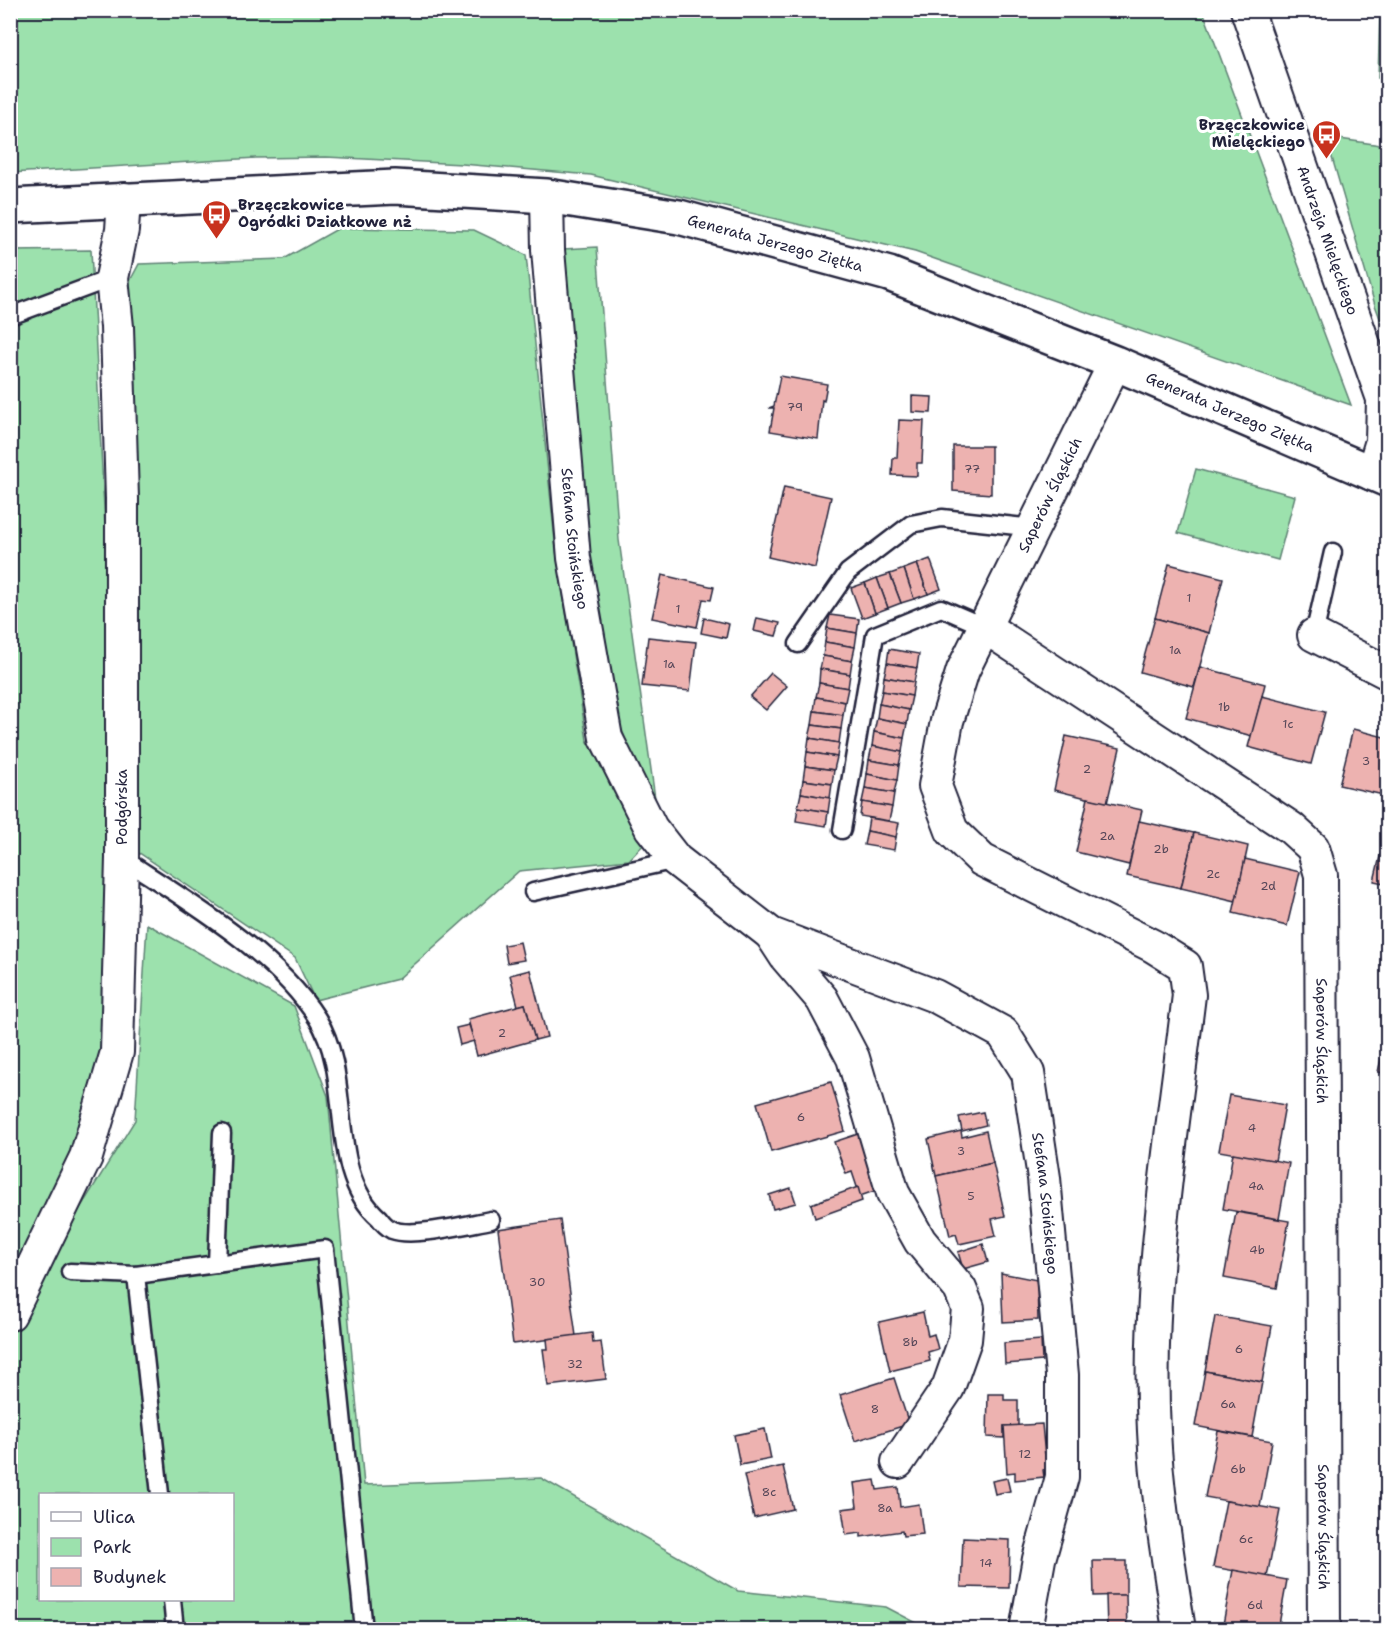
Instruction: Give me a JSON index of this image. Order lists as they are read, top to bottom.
{
  "streets": {
    "main road": ["Generała Jerzego Ziętka"],
    "street": [
      "Andrzeja Mielęckiego",
      "Saperów Śląskich",
      "Stefana Stoińskiego",
      "Podgórska"
    ]
  },
  "crossings": [
    ["Andrzeja Mielęckiego", "Generała Jerzego Ziętka"],
    ["Generała Jerzego Ziętka", "Saperów Śląskich"],
    ["Generała Jerzego Ziętka", "Stefana Stoińskiego"]
  ],
  "places": {
    "bus stop": ["Brzęczkowice Mielęckiego", "Brzęczkowice Ogródki Działkowe nż"]
  },
  "house_numbers": [
    "79",
    "77",
    "1",
    "1",
    "1a",
    "1a",
    "1b",
    "1c",
    "3",
    "2",
    "2a",
    "2b",
    "2c",
    "2d",
    "2",
    "6",
    "4",
    "3",
    "4a",
    "5",
    "4b",
    "30",
    "8b",
    "6",
    "32",
    "6a",
    "8",
    "12",
    "6b",
    "8c",
    "8a",
    "6c",
    "14",
    "6d"
  ],
  "legend": ["Ulica", "Park", "Budynek"]
}
